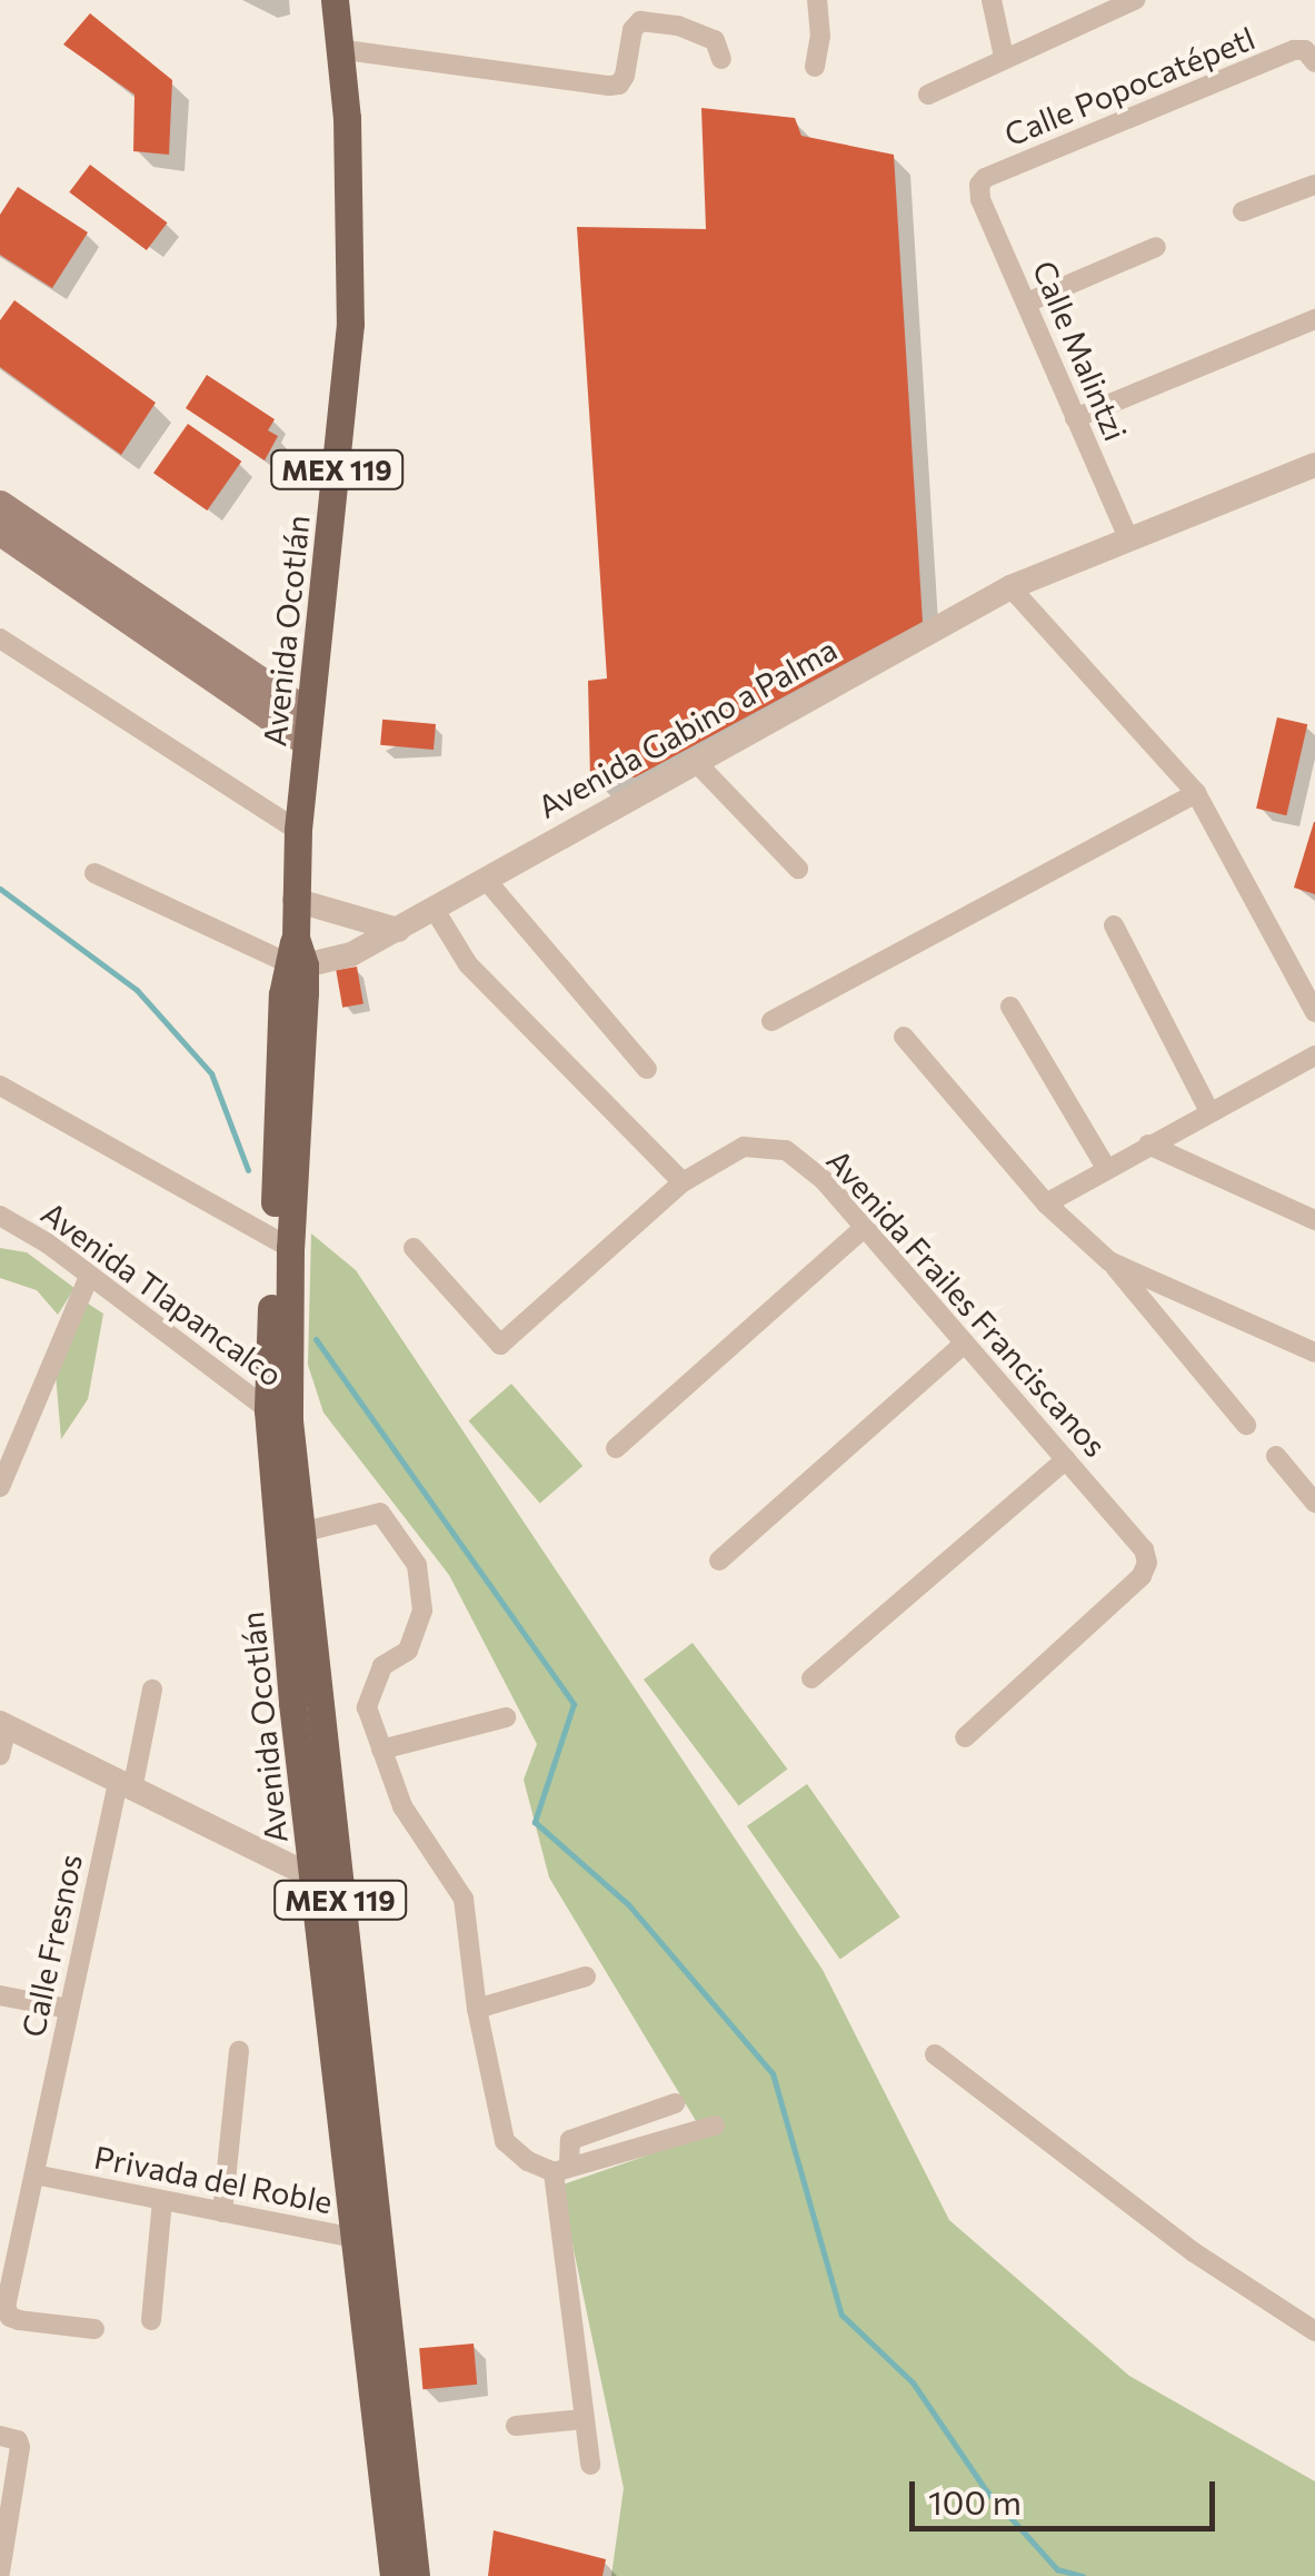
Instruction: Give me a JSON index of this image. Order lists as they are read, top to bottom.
{
  "streets": {
    "main road": ["MEX 119", "Avenida Ocotlán"],
    "street": [
      "Calle Popocatépetl",
      "Calle Malintzi",
      "Avenida Gabino a Palma",
      "Avenida Tlapancalco",
      "Avenida Frailes Franciscanos",
      "Calle Fresnos",
      "Privada del Roble"
    ]
  },
  "crossings": [
    ["Calle Popocatépetl", "Calle Malintzi"],
    ["Calle Malintzi", "Avenida Gabino a Palma"],
    ["Avenida Ocotlán", "Avenida Gabino a Palma"],
    ["Avenida Ocotlán", "Avenida Tlapancalco"],
    ["Avenida Ocotlán", "Privada del Roble"],
    ["Calle Fresnos", "Privada del Roble"]
  ],
  "scale_bar": "100 m"
}
